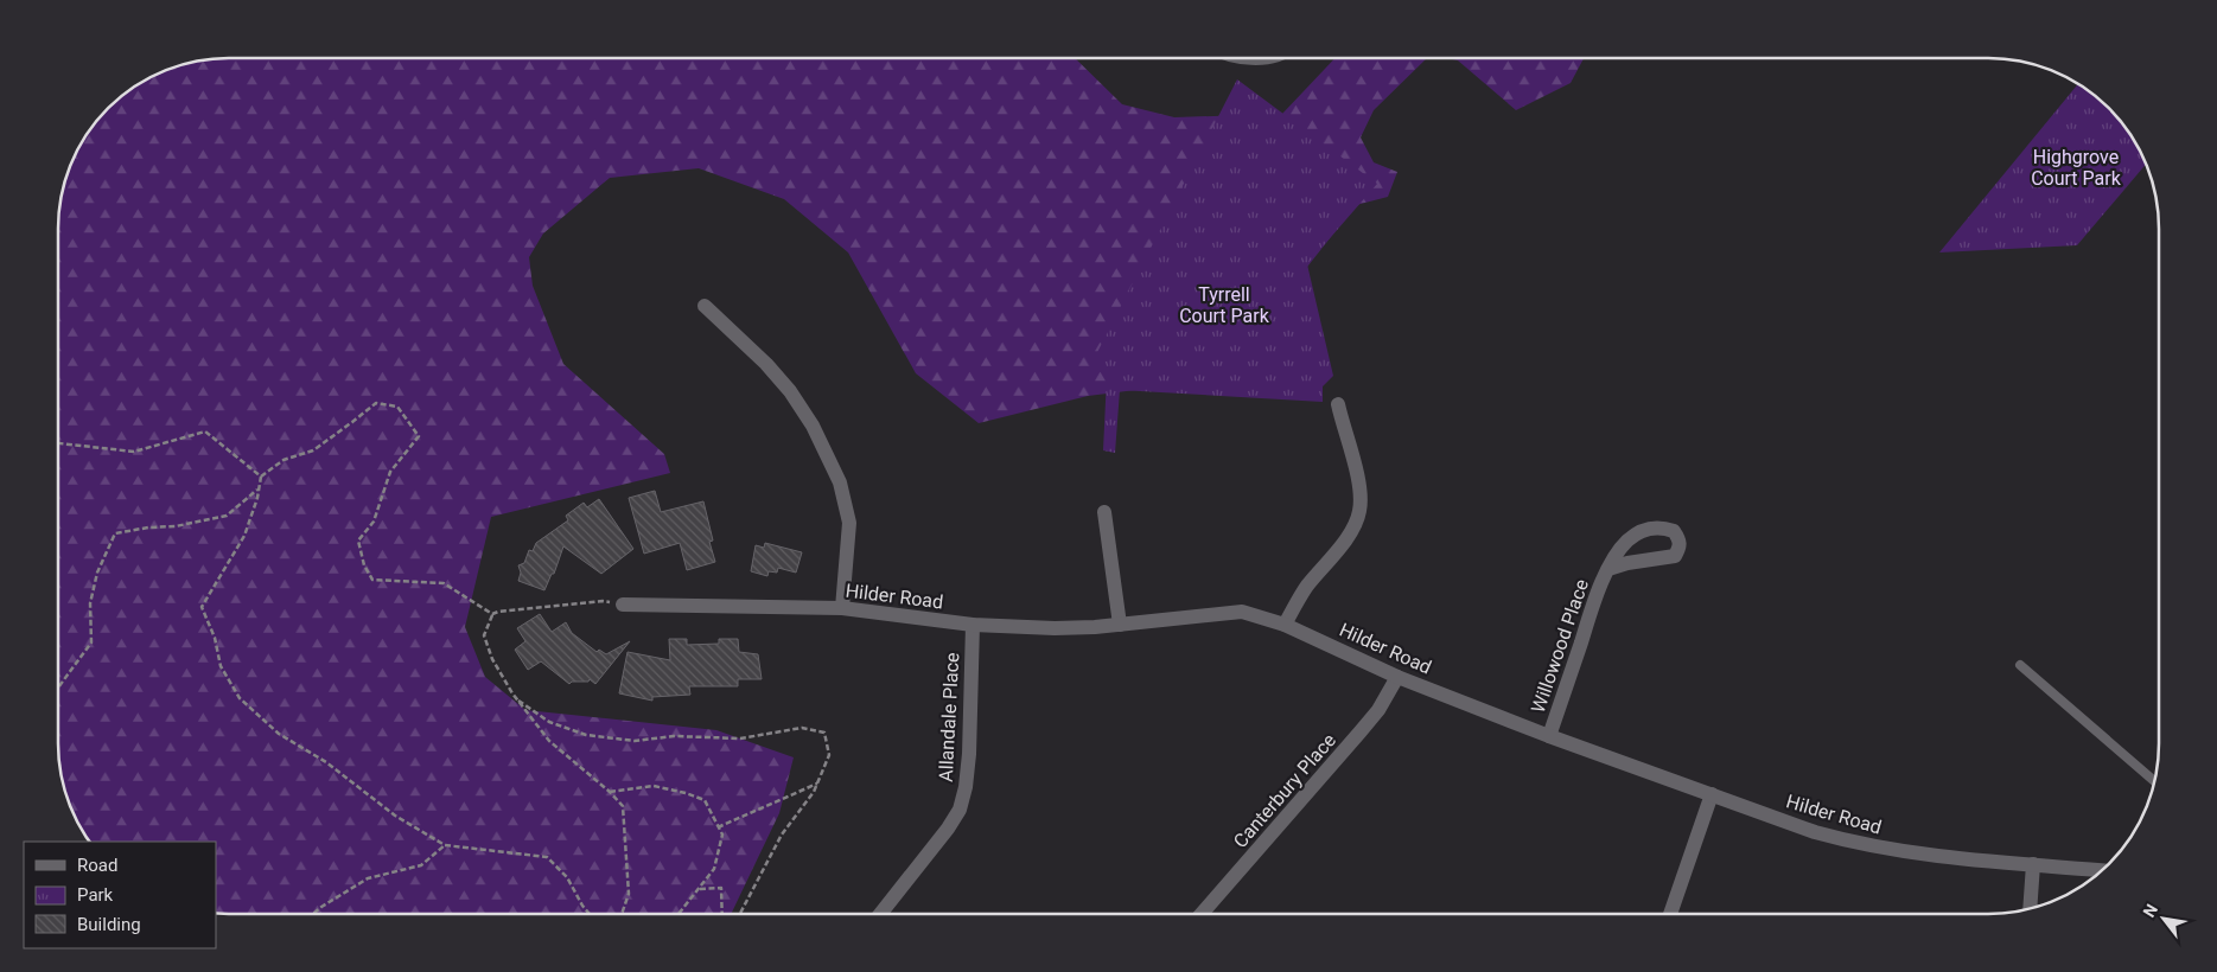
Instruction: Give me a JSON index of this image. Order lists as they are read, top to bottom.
{
  "streets": {
    "street": [
      "Hilder Road",
      "Willowood Place",
      "Allandale Place",
      "Canterbury Place"
    ]
  },
  "crossings": [
    ["Hilder Road", "Willowood Place"],
    ["Hilder Road", "Allandale Place"],
    ["Hilder Road", "Canterbury Place"]
  ],
  "parks": ["Highgrove Court Park", "Tyrrell Court Park"],
  "legend": ["Road", "Park", "Building"],
  "north": "top left"
}
